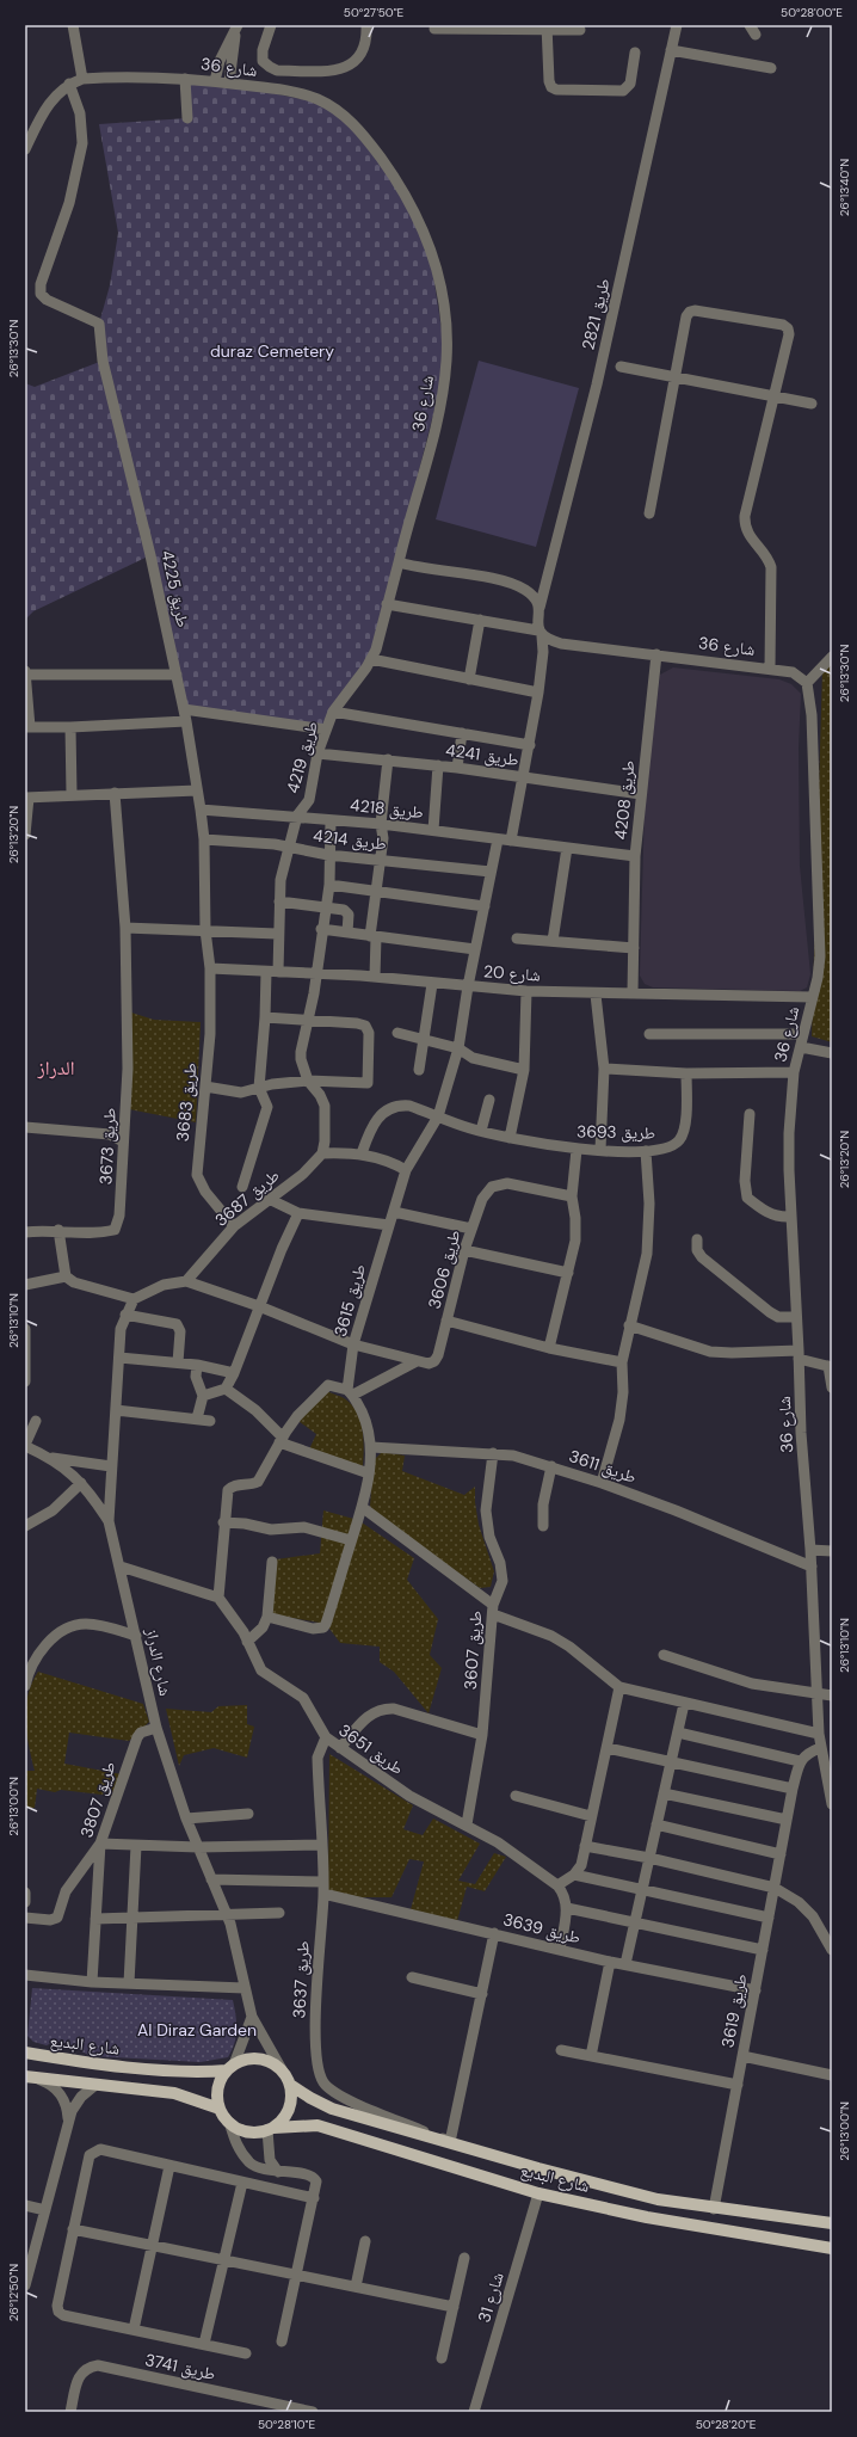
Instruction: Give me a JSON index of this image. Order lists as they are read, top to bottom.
{
  "streets": {
    "main road": ["شارع البديع"],
    "street": [
      "شارع 36",
      "طريق 2821",
      "طريق 4225",
      "طريق 4241",
      "طريق 4219",
      "طريق 4208",
      "طريق 4218",
      "طريق 4214",
      "شارع 20",
      "طريق 3683",
      "طريق 3693",
      "طريق 3673",
      "طريق 3687",
      "طريق 3606",
      "طريق 3615",
      "طريق 3611",
      "طريق 3607",
      "شارع الدراز",
      "طريق 3651",
      "طريق 3807",
      "طريق 3639",
      "طريق 3637",
      "طريق 3619",
      "شارع 31",
      "طريق 3741"
    ]
  },
  "crossings": [
    ["شارع 36", "طريق 4225"],
    ["شارع 36", "طريق 4219"],
    ["شارع 36", "طريق 4208"],
    ["شارع 36", "شارع 20"],
    ["شارع 36", "طريق 3611"],
    ["طريق 4225", "طريق 4218"],
    ["طريق 4225", "طريق 4214"],
    ["طريق 4225", "شارع 20"],
    ["طريق 4225", "طريق 3683"],
    ["طريق 4241", "طريق 4219"],
    ["طريق 4241", "طريق 4208"],
    ["طريق 4219", "طريق 4218"],
    ["طريق 4219", "طريق 4214"],
    ["طريق 4219", "شارع 20"],
    ["طريق 4208", "طريق 4218"],
    ["طريق 4208", "شارع 20"],
    ["طريق 4218", "طريق 3615"],
    ["طريق 4214", "طريق 3615"],
    ["شارع 20", "طريق 3683"],
    ["شارع 20", "طريق 3615"],
    ["طريق 3683", "طريق 3687"],
    ["طريق 3693", "طريق 3615"],
    ["طريق 3687", "طريق 3606"],
    ["طريق 3606", "طريق 3615"],
    ["طريق 3611", "طريق 3607"],
    ["طريق 3607", "طريق 3651"],
    ["شارع الدراز", "طريق 3807"],
    ["شارع الدراز", "شارع البديع"],
    ["طريق 3651", "طريق 3637"],
    ["طريق 3639", "طريق 3637"],
    ["طريق 3639", "طريق 3619"],
    ["طريق 3637", "شارع البديع"],
    ["طريق 3619", "شارع البديع"],
    ["شارع البديع", "شارع 31"]
  ],
  "districts": ["الدراز"],
  "parks": ["duraz Cemetery", "Al Diraz Garden"],
  "coordinates": [
    "50°27'50\"E",
    "50°28'00\"E",
    "26°13'40\"N",
    "26°13'30\"N",
    "26°13'20\"N",
    "26°13'10\"N",
    "26°13'00\"N",
    "26°12'50\"N",
    "50°28'10\"E",
    "50°28'20\"E"
  ]
}
